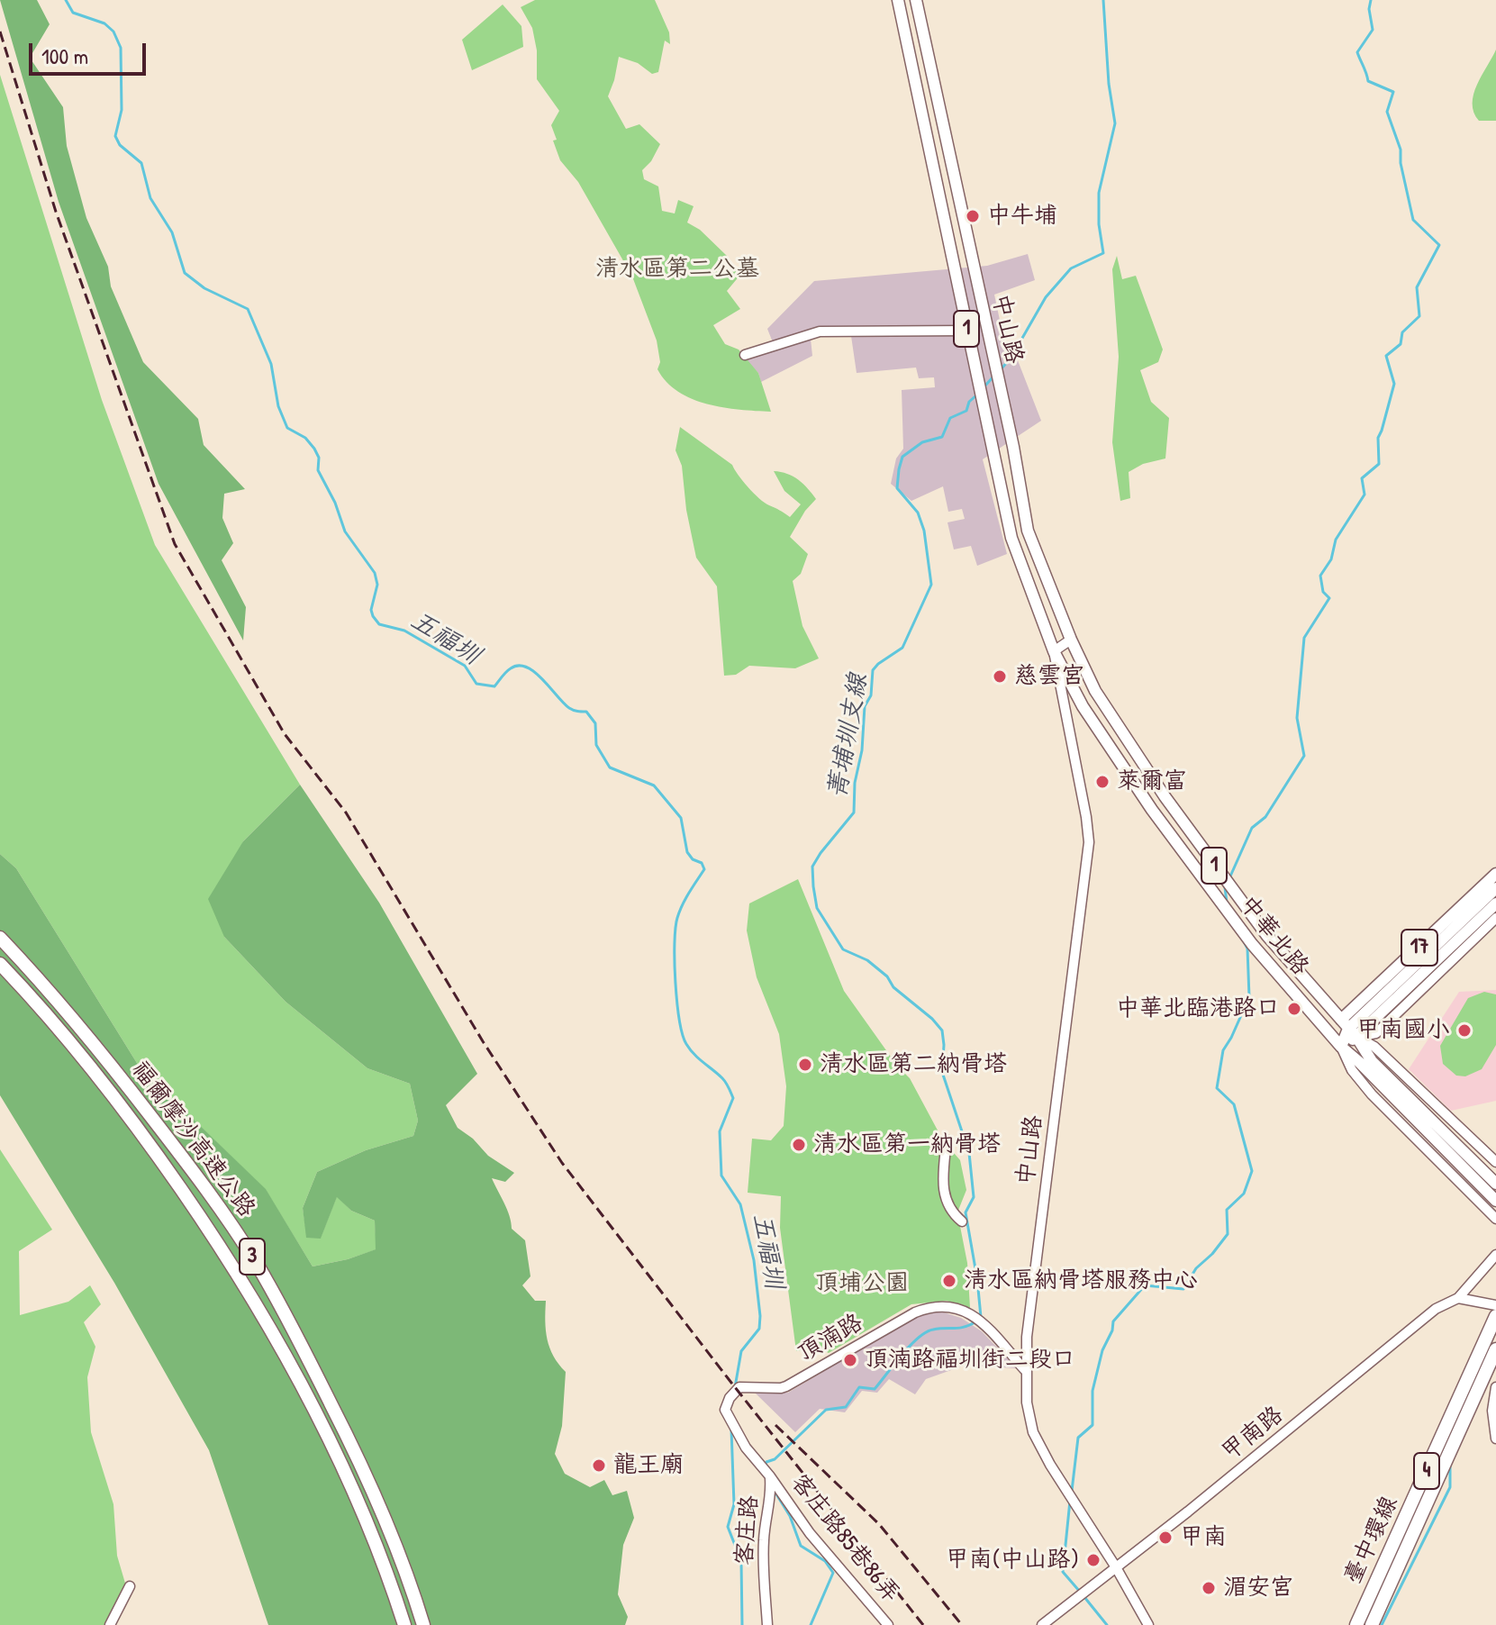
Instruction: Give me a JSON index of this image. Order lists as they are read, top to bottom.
{
  "streets": {
    "highway": [
      "福爾摩沙高速公路",
      "3",
      "4",
      "臺中環線"
    ],
    "main road": [
      "1",
      "中山路",
      "中華北路",
      "17"
    ],
    "street": [
      "頂湳路",
      "甲南路",
      "客庄路",
      "客庄路85巷86弄"
    ]
  },
  "crossings": [
    ["1", "中華北路"],
    ["1", "17"],
    ["中山路", "中華北路"],
    ["中山路", "頂湳路"],
    ["中山路", "甲南路"],
    ["中華北路", "17"],
    ["頂湳路", "客庄路"],
    ["客庄路", "客庄路85巷86弄"]
  ],
  "water": ["五福圳", "菁埔圳支線"],
  "parks": ["清水區第二公墓", "頂埔公園"],
  "places": [
    "中牛埔",
    "慈雲宮",
    "萊爾富",
    "中華北臨港路口",
    "甲南國小",
    "清水區第二納骨塔",
    "清水區第一納骨塔",
    "清水區納骨塔服務中心",
    "頂湳路福圳街二段口",
    "龍王廟",
    "甲南",
    "甲南(中山路)",
    "湄安宮"
  ],
  "scale_bar": "100 m"
}
